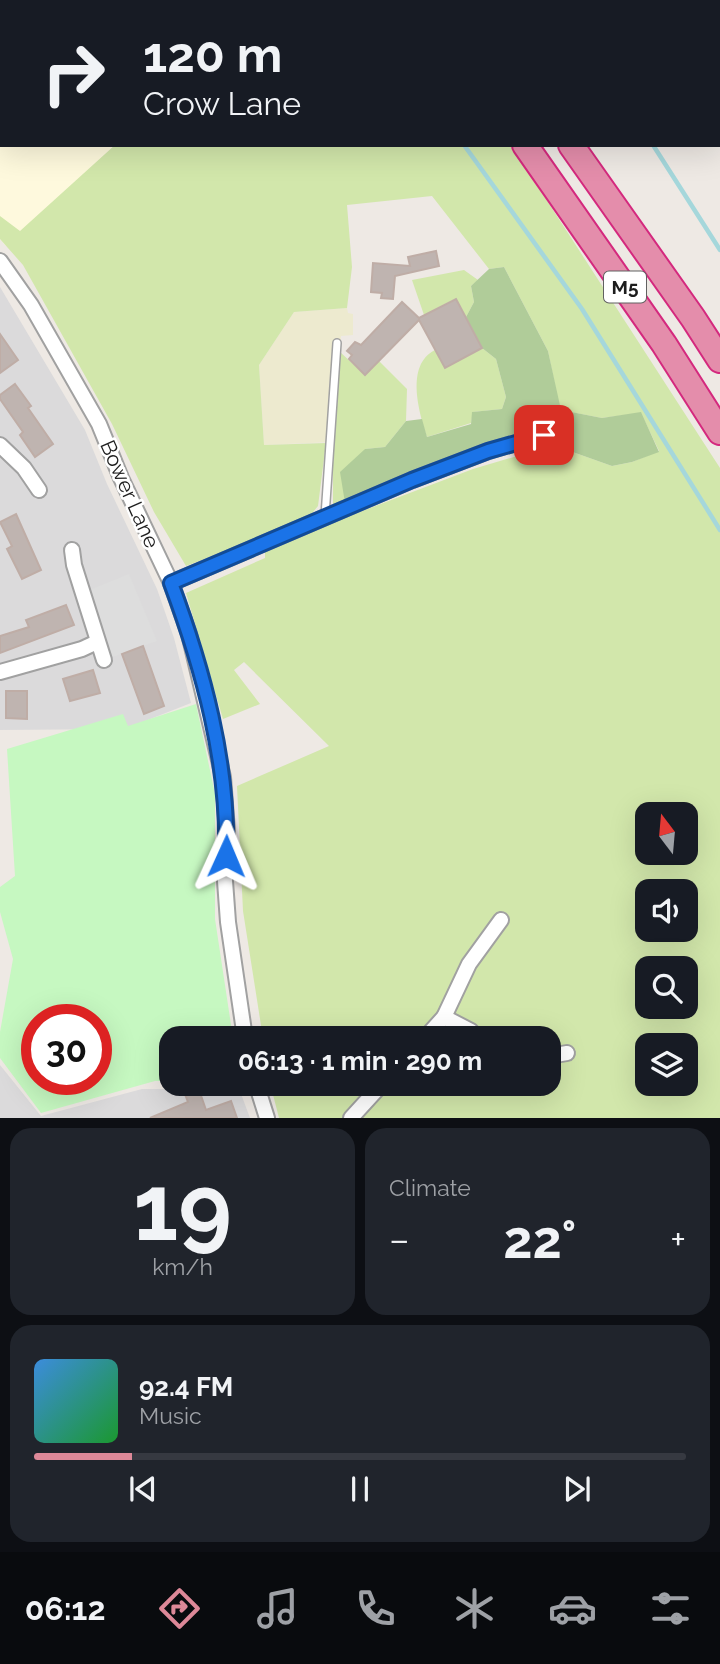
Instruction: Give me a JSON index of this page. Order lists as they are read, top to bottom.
{
  "streets": {
    "highway": ["M5"],
    "street": ["Bower Lane"]
  },
  "north": "top",
  "page": {
    "turn": ["120 m", "Crow Lane"],
    "limit": "30",
    "trip": "06:13 · 1 min · 290 m",
    "tile": [
      ["19", "km/h"],
      "Climate"
    ],
    "heat": ["−", "22°", "+"],
    "song": ["92.4 FM", "Music"],
    "tabs": "06:12"
  }
}
